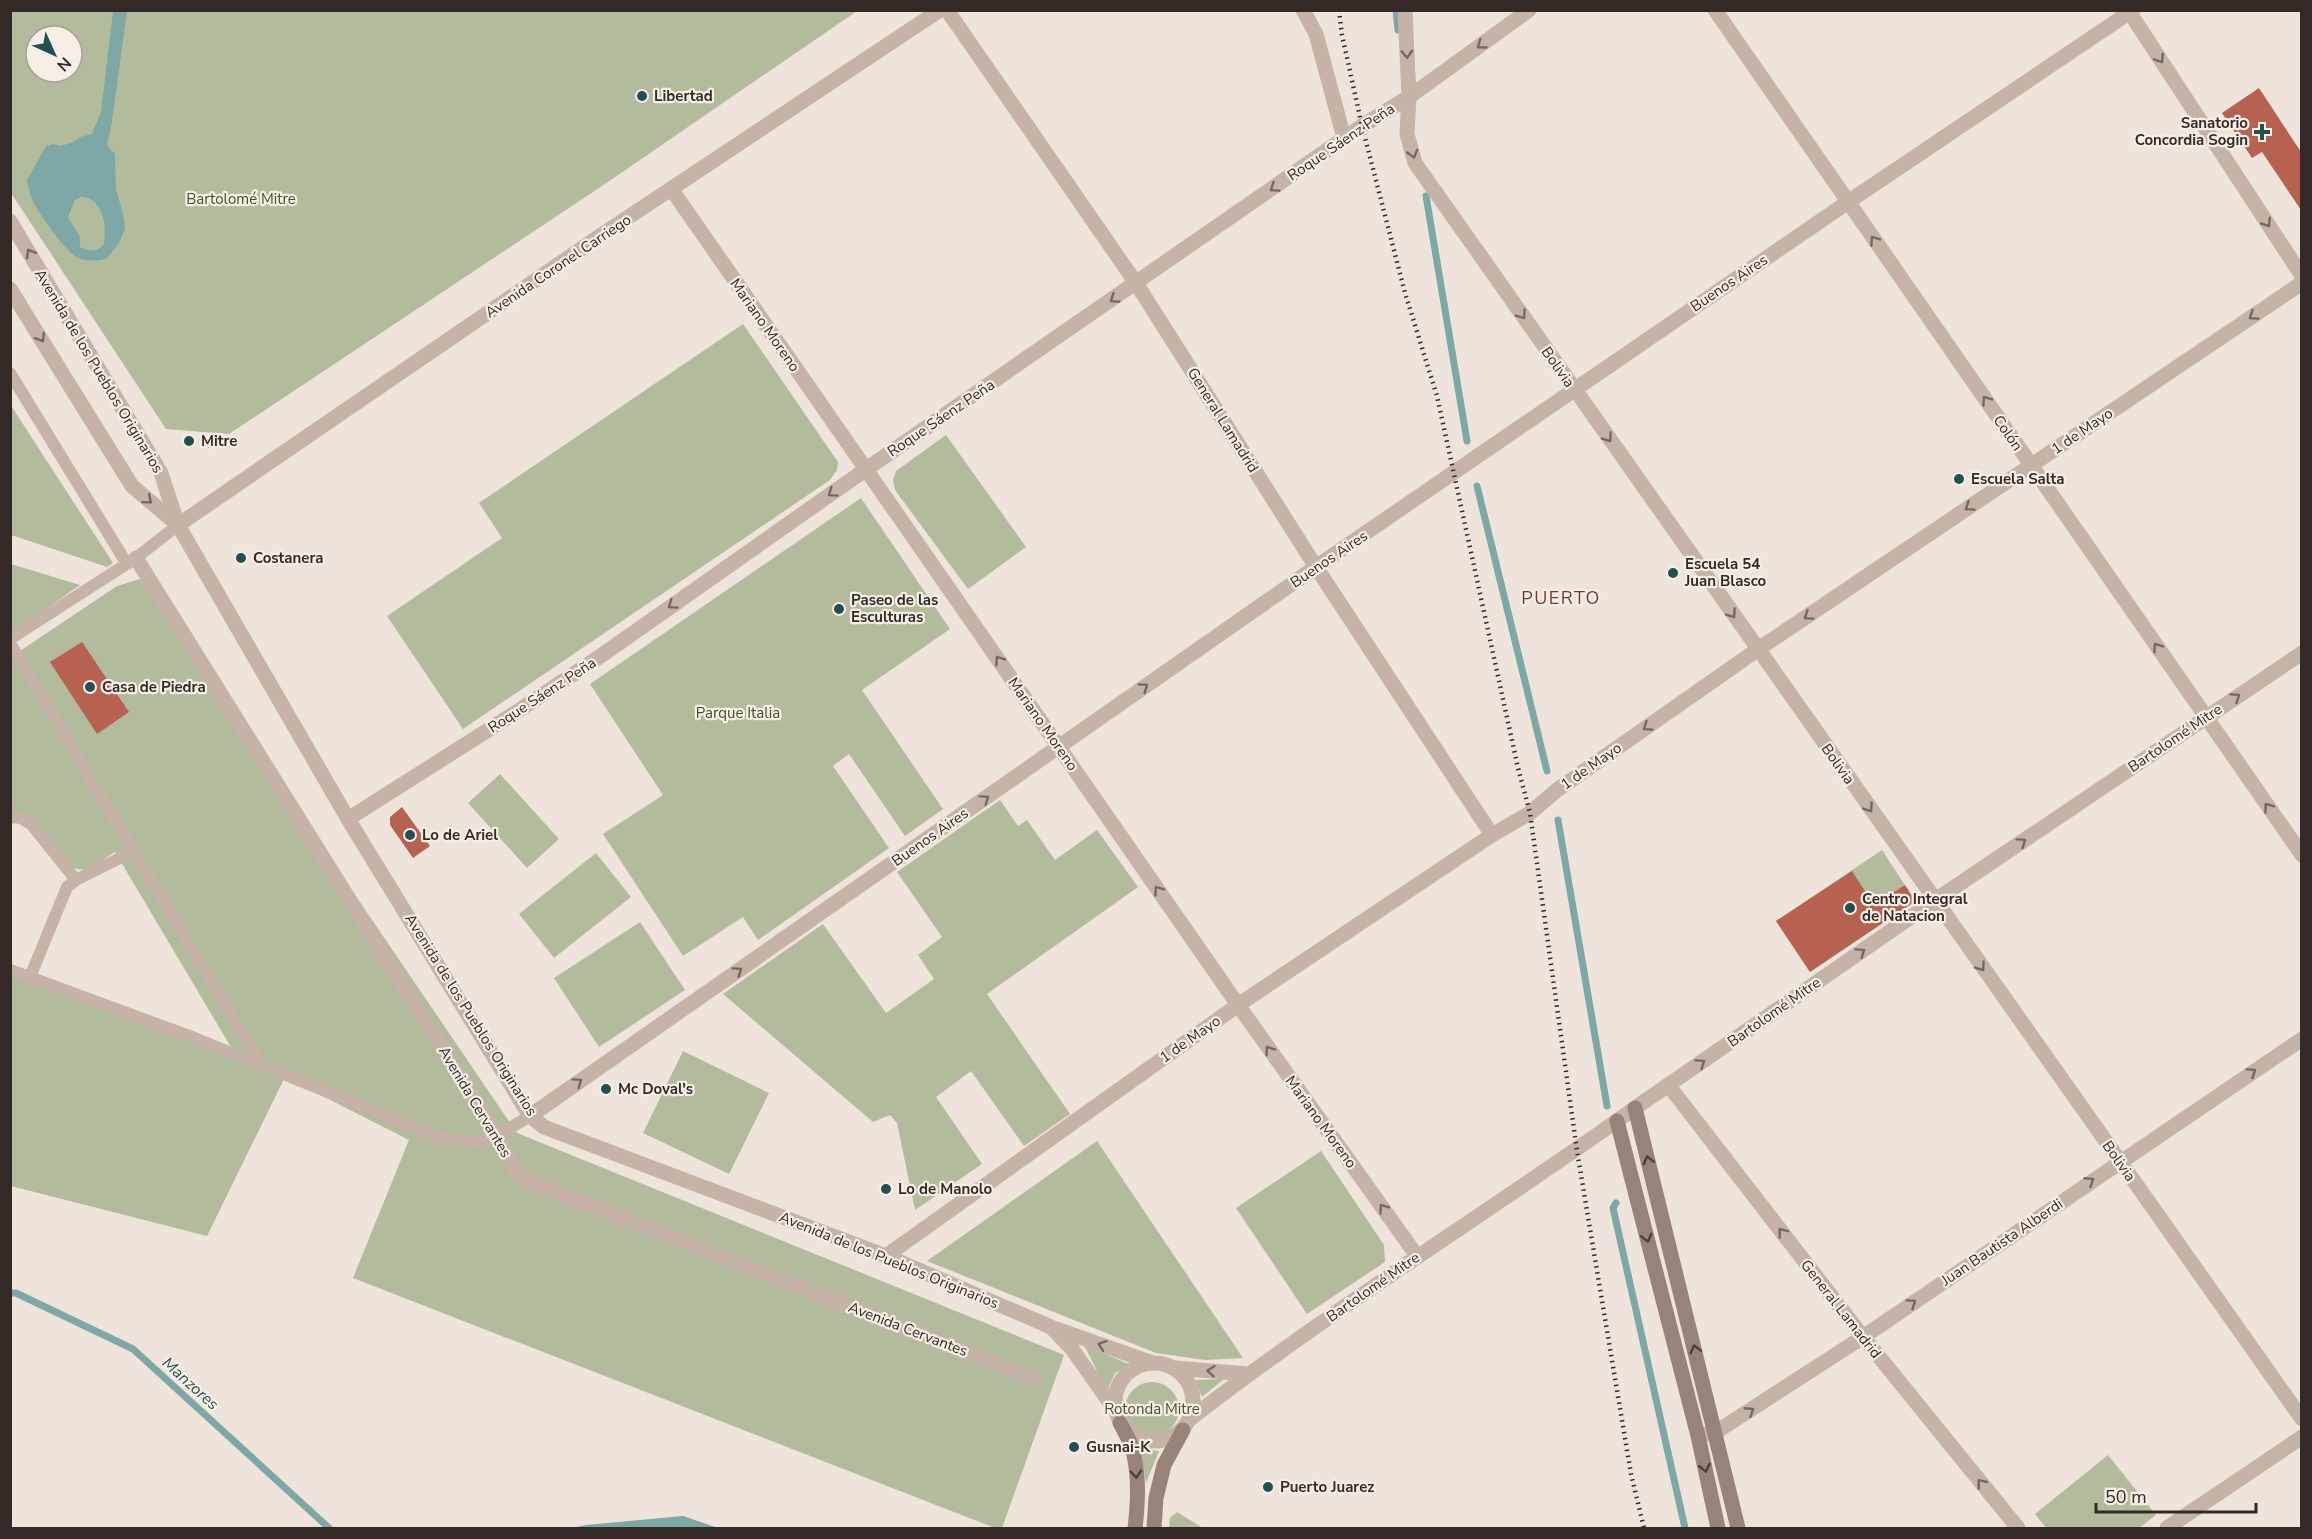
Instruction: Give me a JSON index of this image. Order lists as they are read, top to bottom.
{
  "streets": {
    "street": [
      "Roque Sáenz Peña",
      "Avenida Coronel Carriego",
      "Buenos Aires",
      "Mariano Moreno",
      "Bolivia",
      "Avenida de los Pueblos Originarios",
      "General Lamadrid",
      "1 de Mayo",
      "Colón",
      "Bartolomé Mitre",
      "Avenida Cervantes",
      "Juan Bautista Alberdi"
    ]
  },
  "crossings": [
    ["Roque Sáenz Peña", "Mariano Moreno"],
    ["Roque Sáenz Peña", "Bolivia"],
    ["Roque Sáenz Peña", "Avenida de los Pueblos Originarios"],
    ["Roque Sáenz Peña", "General Lamadrid"],
    ["Avenida Coronel Carriego", "Mariano Moreno"],
    ["Avenida Coronel Carriego", "Avenida de los Pueblos Originarios"],
    ["Buenos Aires", "Mariano Moreno"],
    ["Buenos Aires", "Bolivia"],
    ["Buenos Aires", "Avenida de los Pueblos Originarios"],
    ["Buenos Aires", "General Lamadrid"],
    ["Buenos Aires", "Colón"],
    ["Mariano Moreno", "1 de Mayo"],
    ["Mariano Moreno", "Bartolomé Mitre"],
    ["Bolivia", "1 de Mayo"],
    ["Bolivia", "Bartolomé Mitre"],
    ["Bolivia", "Juan Bautista Alberdi"],
    ["Avenida de los Pueblos Originarios", "1 de Mayo"],
    ["Avenida de los Pueblos Originarios", "Bartolomé Mitre"],
    ["General Lamadrid", "1 de Mayo"],
    ["General Lamadrid", "Bartolomé Mitre"],
    ["General Lamadrid", "Juan Bautista Alberdi"],
    ["1 de Mayo", "Colón"],
    ["Colón", "Bartolomé Mitre"]
  ],
  "one_way": [
    "Roque Sáenz Peña",
    "Buenos Aires",
    "Mariano Moreno",
    "Bolivia",
    "General Lamadrid",
    "1 de Mayo",
    "Colón",
    "Bartolomé Mitre",
    "Juan Bautista Alberdi"
  ],
  "districts": ["PUERTO"],
  "water": ["Manzores"],
  "parks": ["Bartolomé Mitre", "Parque Italia", "Rotonda Mitre"],
  "places": {
    "other": [
      "Libertad",
      "Mitre",
      "Escuela Salta",
      "Costanera",
      "Escuela 54 Juan Blasco",
      "Paseo de las Esculturas",
      "Casa de Piedra",
      "Lo de Ariel",
      "Centro Integral de Natacion",
      "Mc Doval's",
      "Lo de Manolo",
      "Gusnai-K",
      "Puerto Juarez"
    ],
    "health": ["Sanatorio Concordia Sogin"]
  },
  "scale_bar": "50 m",
  "north": "bottom right"
}
